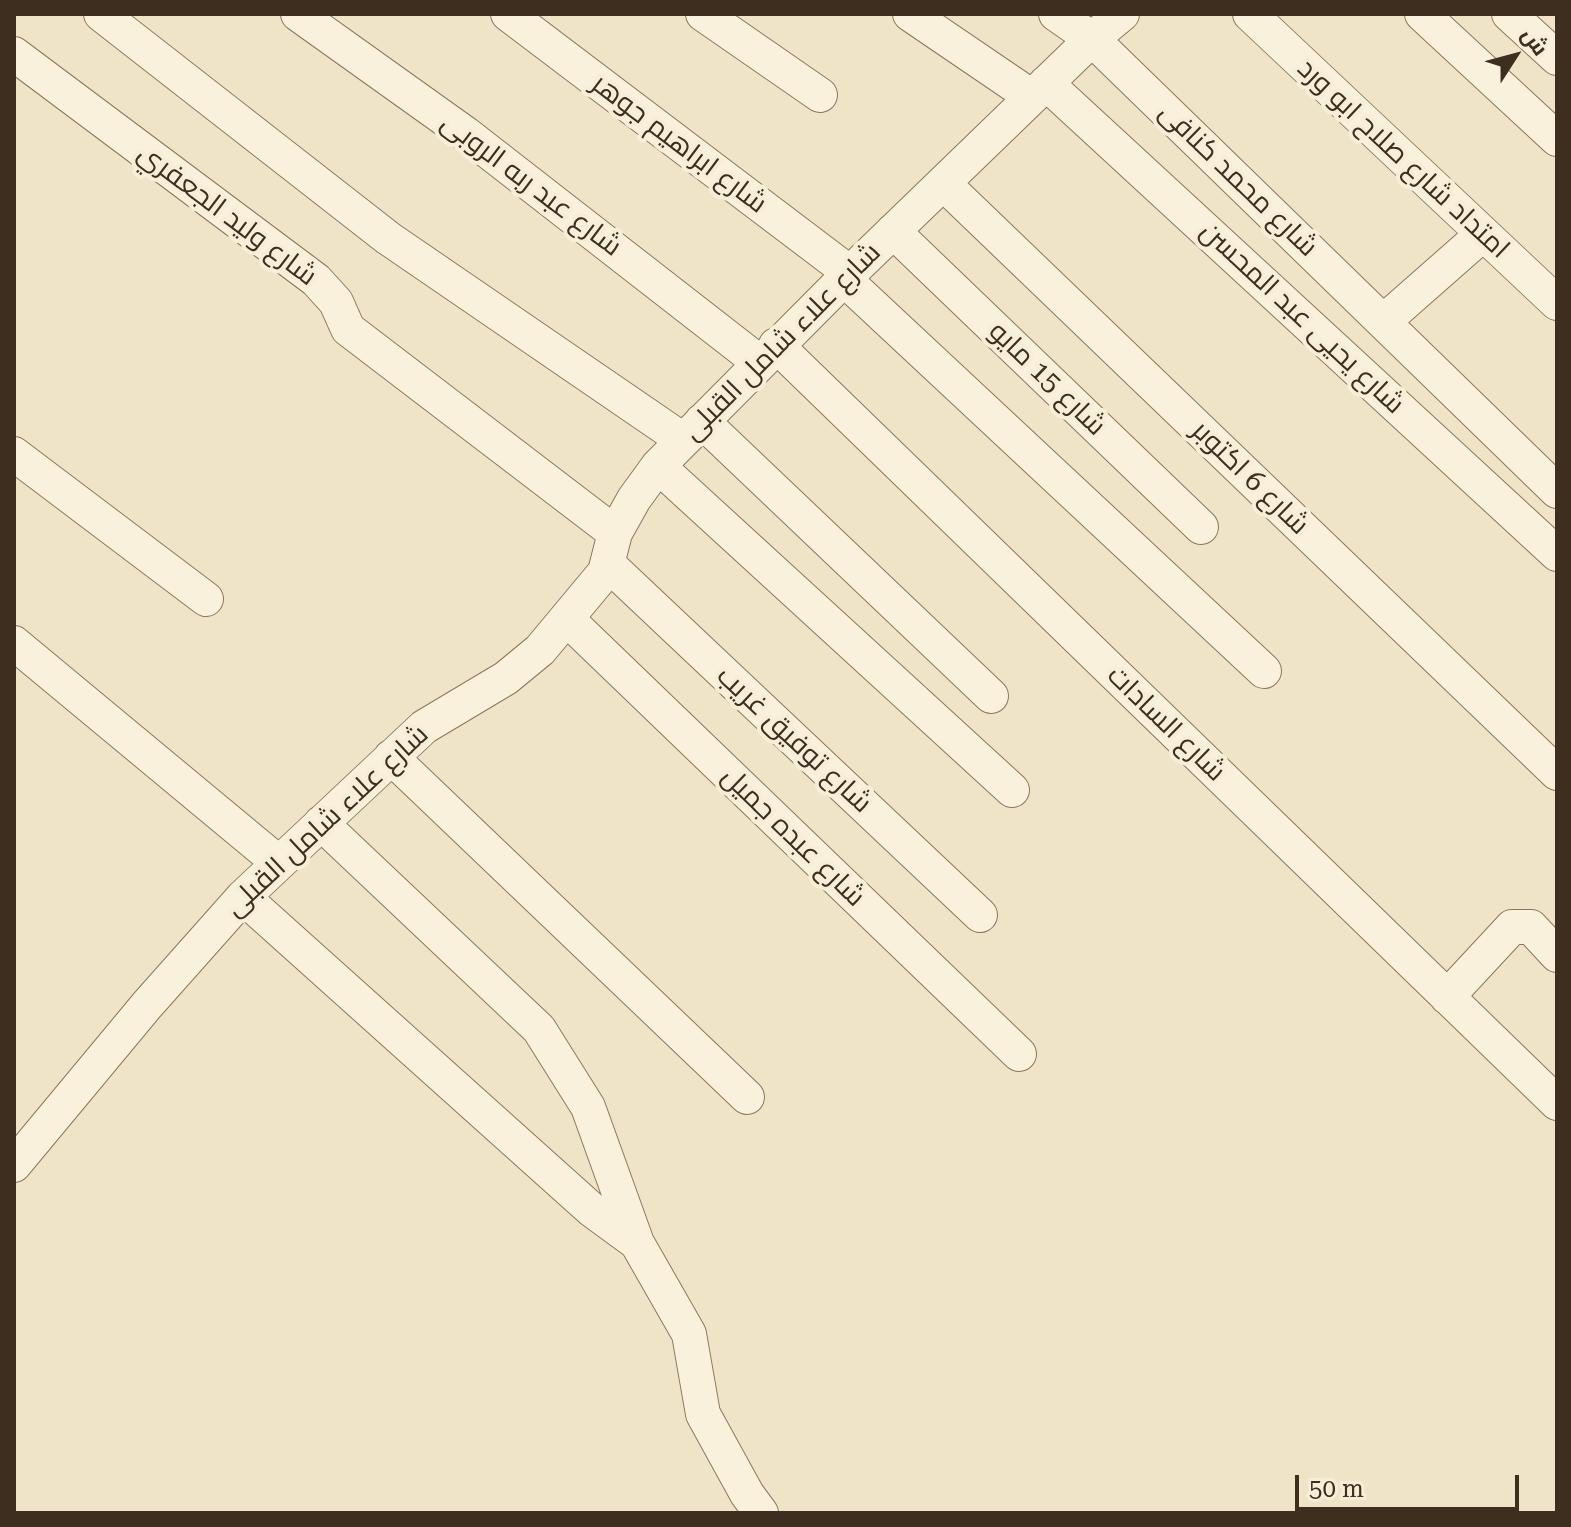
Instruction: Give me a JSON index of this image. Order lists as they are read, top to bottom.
{
  "streets": {
    "street": [
      "شارع ابراهيم جوهر",
      "امتداد شارع صلاح ابو ورد",
      "شارع محمد كنافى",
      "شارع عبد ربه الروبى",
      "شارع وليد الجعفري",
      "شارع يحيى عبد المحسن",
      "شارع علاء شامل القبلى",
      "شارع 15 مايو",
      "شارع 6 اكتوبر",
      "شارع السادات",
      "شارع توفيق غريب",
      "شارع عبده جميل"
    ]
  },
  "crossings": [
    ["شارع ابراهيم جوهر", "شارع علاء شامل القبلى"],
    ["شارع محمد كنافى", "شارع علاء شامل القبلى"],
    ["شارع عبد ربه الروبى", "شارع علاء شامل القبلى"],
    ["شارع عبد ربه الروبى", "شارع السادات"],
    ["شارع وليد الجعفري", "شارع علاء شامل القبلى"],
    ["شارع وليد الجعفري", "شارع توفيق غريب"],
    ["شارع يحيى عبد المحسن", "شارع علاء شامل القبلى"],
    ["شارع علاء شامل القبلى", "شارع 15 مايو"],
    ["شارع علاء شامل القبلى", "شارع 6 اكتوبر"],
    ["شارع علاء شامل القبلى", "شارع السادات"],
    ["شارع علاء شامل القبلى", "شارع توفيق غريب"],
    ["شارع علاء شامل القبلى", "شارع عبده جميل"]
  ],
  "scale_bar": "50 m",
  "north": "top right"
}
